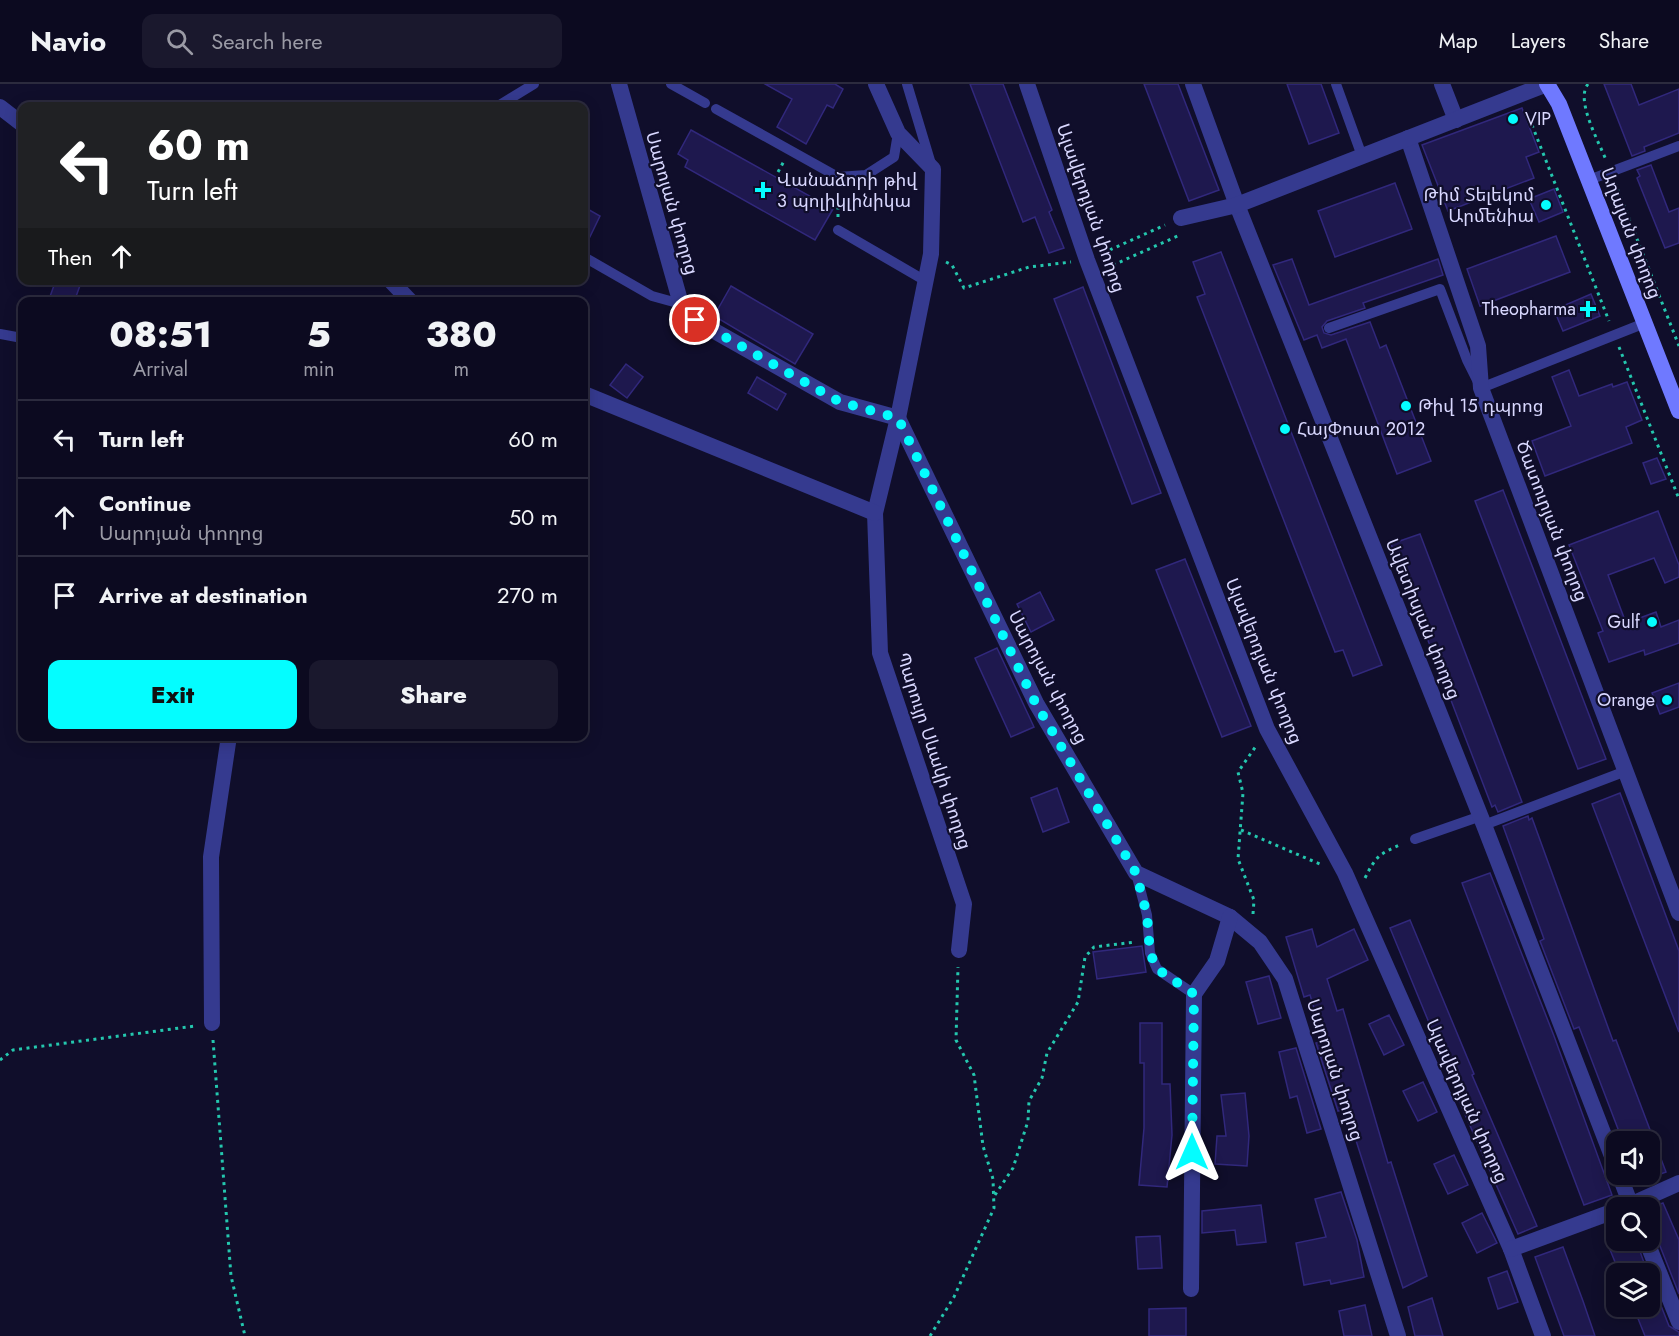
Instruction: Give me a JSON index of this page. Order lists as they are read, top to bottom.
{
  "streets": {
    "main road": ["Աղայան փողոց"],
    "street": [
      "Սարոյան փողոց",
      "Ալավերդյան փողոց",
      "Ծատուրյան փողոց",
      "Ավետիսյան փողոց",
      "Պարույր Սևակի փողոց"
    ]
  },
  "crossings": [
    ["Սարոյան փողոց", "Պարույր Սևակի փողոց"]
  ],
  "places": {
    "other": [
      "VIP",
      "Թիմ Տելեկոմ Արմենիա",
      "Թիվ 15 դպրոց",
      "ՀայՓոստ 2012",
      "Gulf",
      "Orange"
    ],
    "health": ["Վանաձորի թիվ 3 պոլիկլինիկա", "Theopharma"]
  },
  "page": {
    "header": "Navio",
    "search": "Search here",
    "nav": ["Map", "Layers", "Share"],
    "turn": ["60 m", "Turn left"],
    "then": "Then",
    "eta": [
      "08:51",
      "Arrival",
      "5",
      "min",
      "380",
      "m"
    ],
    "list": [
      {
        "name": "Turn left",
        "value": "60 m"
      },
      {
        "name": "Continue",
        "note": "Սարոյան փողոց",
        "value": "50 m"
      },
      {
        "name": "Arrive at destination",
        "value": "270 m"
      }
    ],
    "buttons": ["Exit", "Share"]
  }
}
